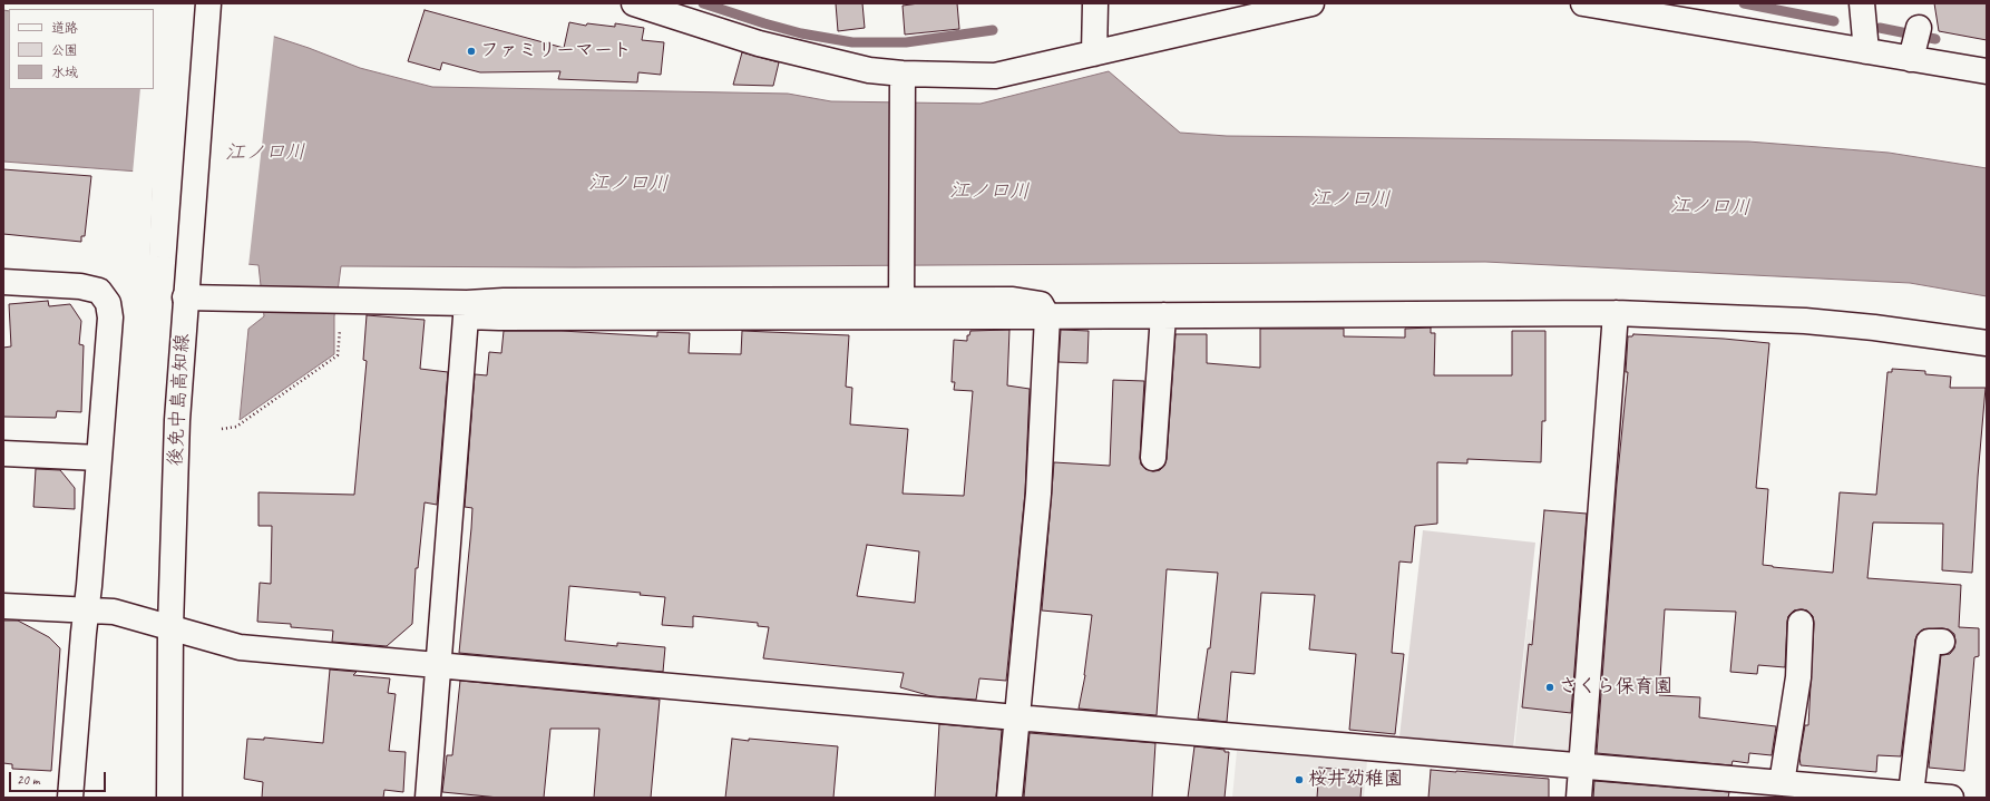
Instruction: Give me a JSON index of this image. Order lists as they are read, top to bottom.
{
  "streets": {
    "street": ["後免中島高知線"]
  },
  "water": ["江ノ口川"],
  "places": ["ファミリーマート", "さくら保育園", "桜井幼稚園"],
  "legend": ["道路", "公園", "水域"],
  "scale_bar": "20 m"
}
